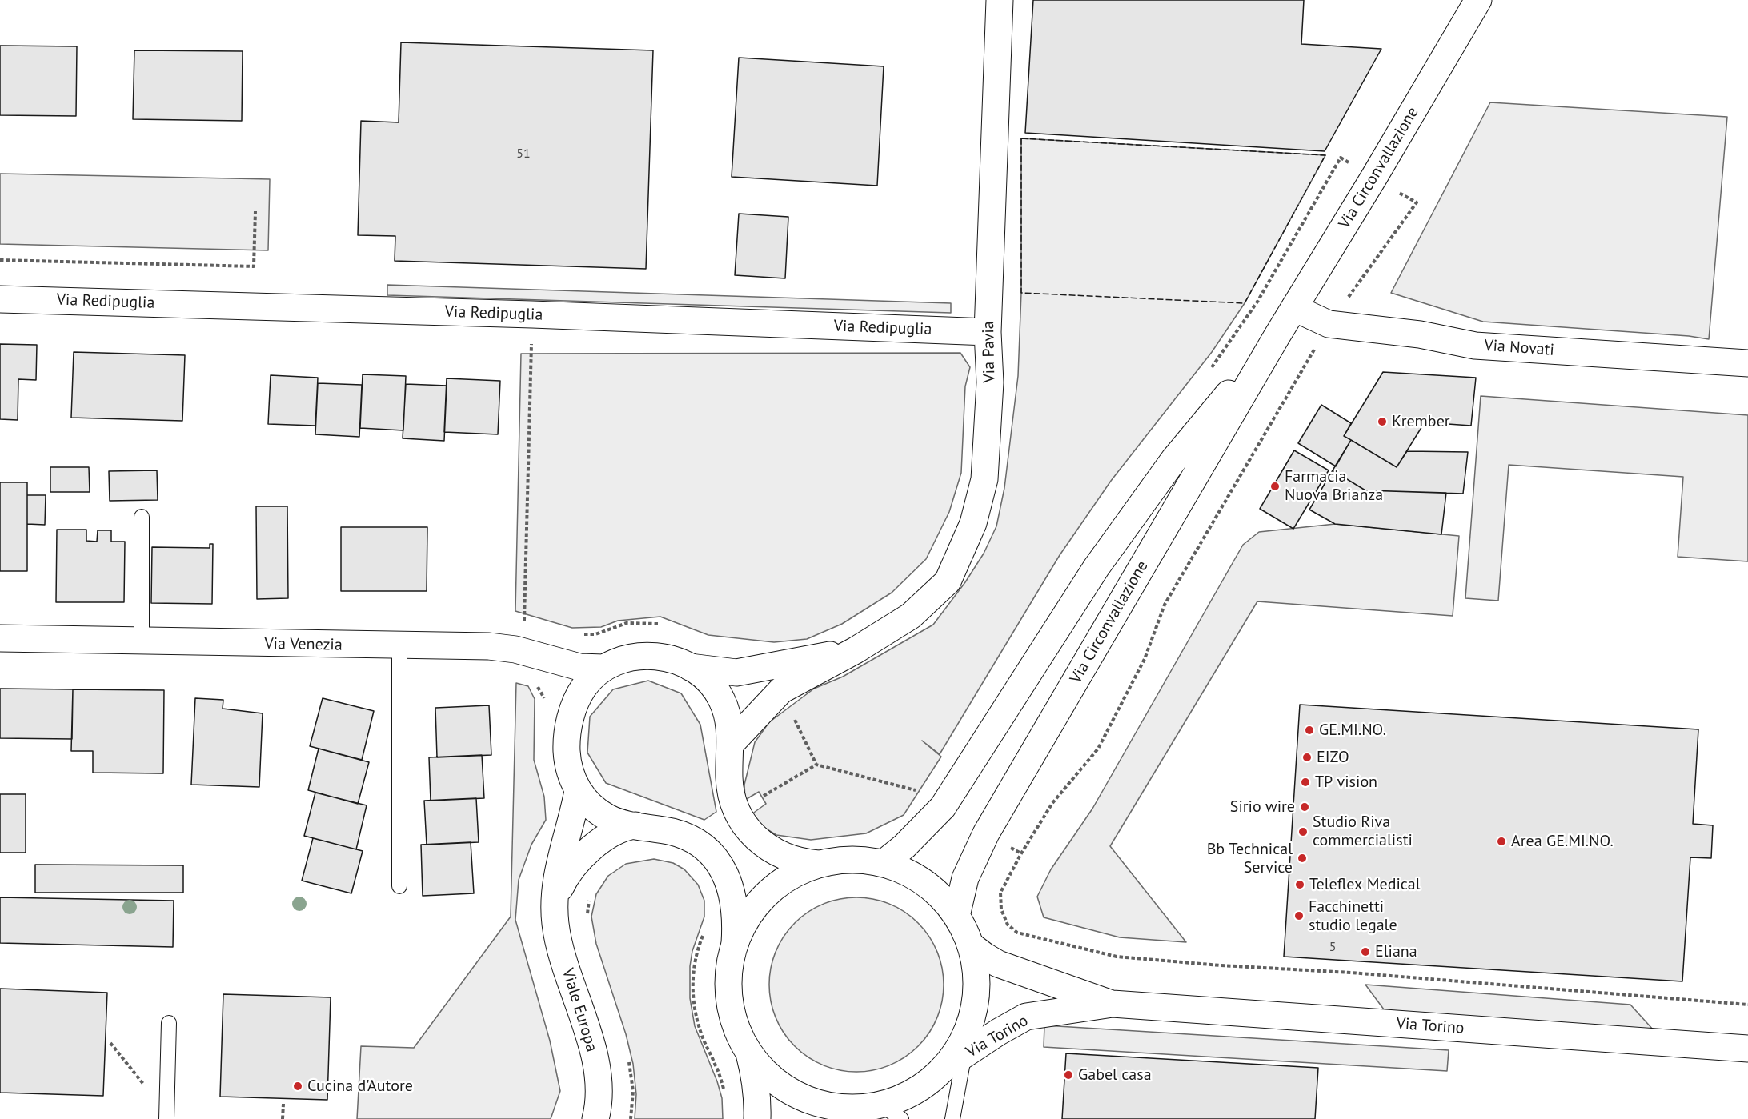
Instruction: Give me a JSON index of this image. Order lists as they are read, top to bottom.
{
  "streets": {
    "street": [
      "Via Circonvallazione",
      "Via Redipuglia",
      "Via Novati",
      "Via Pavia",
      "Via Venezia",
      "Viale Europa",
      "Via Torino"
    ]
  },
  "crossings": [
    ["Via Circonvallazione", "Via Novati"],
    ["Via Redipuglia", "Via Pavia"]
  ],
  "places": [
    "Krember",
    "Farmacia Nuova Brianza",
    "GE.MI.NO.",
    "EIZO",
    "TP vision",
    "Sirio wire",
    "Studio Riva commercialisti",
    "Area GE.MI.NO.",
    "Bb Technical Service",
    "Teleflex Medical",
    "Facchinetti studio legale",
    "Eliana",
    "Gabel casa",
    "Cucina d'Autore"
  ],
  "house_numbers": ["51", "5"]
}
